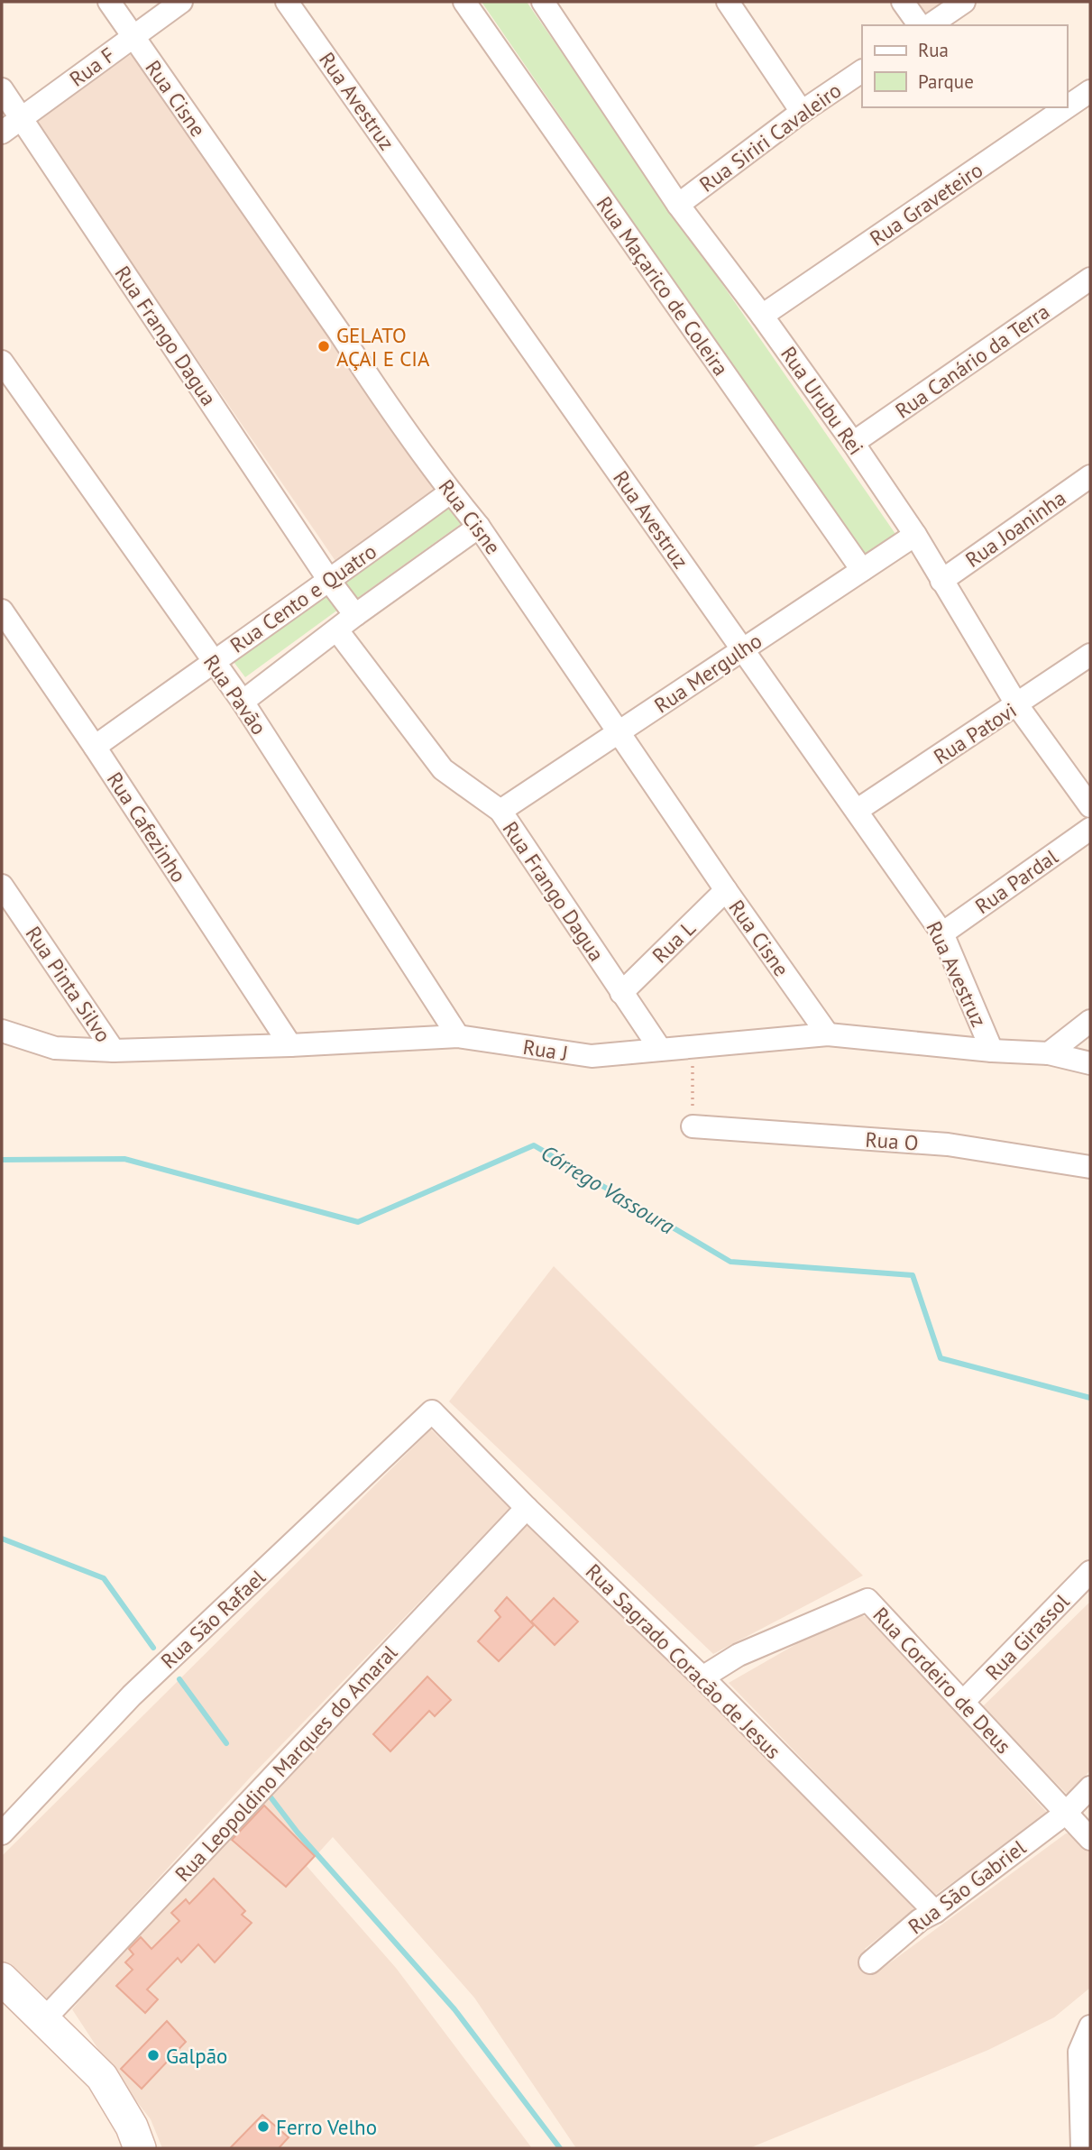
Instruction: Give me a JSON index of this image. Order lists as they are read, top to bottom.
{
  "streets": {
    "street": [
      "Rua F",
      "Rua Cisne",
      "Rua Avestruz",
      "Rua Siriri Cavaleiro",
      "Rua Graveteiro",
      "Rua Maçarico de Coleira",
      "Rua Frango Dagua",
      "Rua Canário da Terra",
      "Rua Urubu Rei",
      "Rua Joaninha",
      "Rua Cento e Quatro",
      "Rua Mergulho",
      "Rua Pavão",
      "Rua Patovi",
      "Rua Cafezinho",
      "Rua Pardal",
      "Rua L",
      "Rua Pinta Silvo",
      "Rua J",
      "Rua O",
      "Rua São Rafael",
      "Rua Girassol",
      "Rua Sagrado Coracão de Jesus",
      "Rua Cordeiro de Deus",
      "Rua Leopoldino Marques do Amaral",
      "Rua São Gabriel"
    ]
  },
  "crossings": [
    ["Rua F", "Rua Cisne"],
    ["Rua F", "Rua Frango Dagua"],
    ["Rua Cisne", "Rua Cento e Quatro"],
    ["Rua Cisne", "Rua Mergulho"],
    ["Rua Cisne", "Rua L"],
    ["Rua Cisne", "Rua J"],
    ["Rua Avestruz", "Rua Mergulho"],
    ["Rua Avestruz", "Rua Patovi"],
    ["Rua Avestruz", "Rua Pardal"],
    ["Rua Avestruz", "Rua J"],
    ["Rua Siriri Cavaleiro", "Rua Urubu Rei"],
    ["Rua Graveteiro", "Rua Urubu Rei"],
    ["Rua Maçarico de Coleira", "Rua Mergulho"],
    ["Rua Frango Dagua", "Rua Cento e Quatro"],
    ["Rua Frango Dagua", "Rua Mergulho"],
    ["Rua Frango Dagua", "Rua L"],
    ["Rua Frango Dagua", "Rua J"],
    ["Rua Canário da Terra", "Rua Urubu Rei"],
    ["Rua Urubu Rei", "Rua Joaninha"],
    ["Rua Urubu Rei", "Rua Mergulho"],
    ["Rua Urubu Rei", "Rua Patovi"],
    ["Rua Cento e Quatro", "Rua Pavão"],
    ["Rua Cento e Quatro", "Rua Cafezinho"],
    ["Rua Pavão", "Rua J"],
    ["Rua Cafezinho", "Rua J"],
    ["Rua Pinta Silvo", "Rua J"],
    ["Rua São Rafael", "Rua Sagrado Coracão de Jesus"],
    ["Rua Girassol", "Rua Cordeiro de Deus"],
    ["Rua Sagrado Coracão de Jesus", "Rua Cordeiro de Deus"],
    ["Rua Sagrado Coracão de Jesus", "Rua Leopoldino Marques do Amaral"],
    ["Rua Sagrado Coracão de Jesus", "Rua São Gabriel"],
    ["Rua Cordeiro de Deus", "Rua São Gabriel"]
  ],
  "water": ["Córrego Vassoura"],
  "places": ["GELATO AÇAI E CIA", "Galpão", "Ferro Velho"],
  "legend": ["Rua", "Parque"]
}
